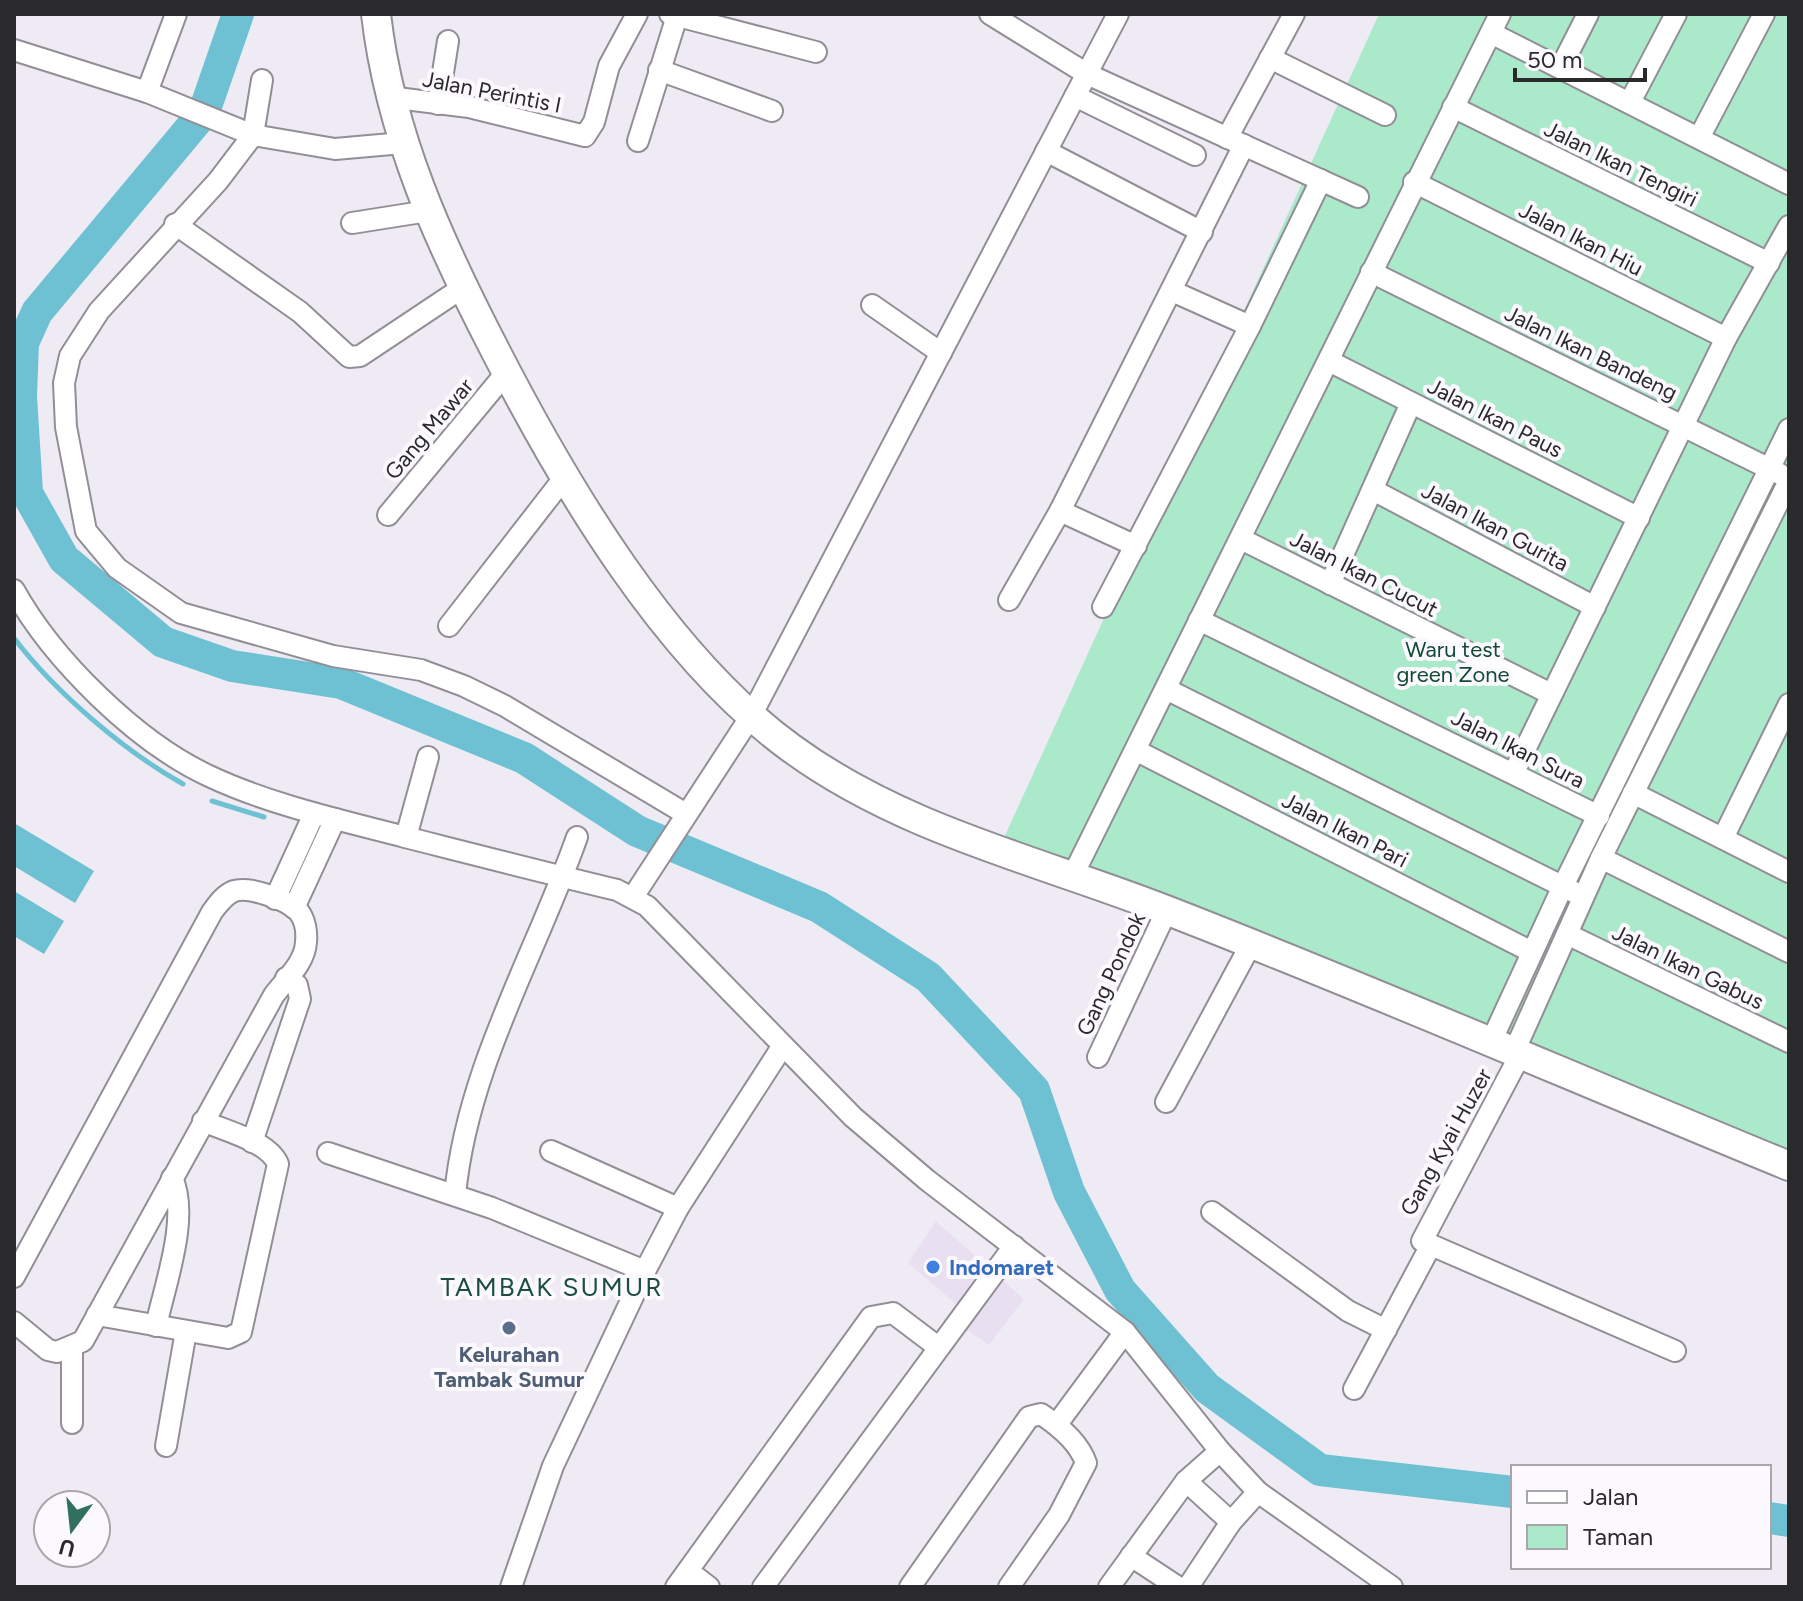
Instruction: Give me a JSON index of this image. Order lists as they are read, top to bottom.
{
  "streets": {
    "street": [
      "Jalan Perintis I",
      "Jalan Ikan Tengiri",
      "Jalan Ikan Hiu",
      "Jalan Ikan Bandeng",
      "Jalan Ikan Paus",
      "Gang Mawar",
      "Jalan Ikan Gurita",
      "Jalan Ikan Cucut",
      "Jalan Ikan Sura",
      "Jalan Ikan Pari",
      "Jalan Ikan Gabus",
      "Gang Pondok",
      "Gang Kyai Huzer"
    ]
  },
  "districts": ["TAMBAK SUMUR"],
  "parks": ["Waru test green Zone"],
  "places": ["Indomaret", "Kelurahan Tambak Sumur"],
  "legend": ["Jalan", "Taman"],
  "scale_bar": "50 m",
  "north": "bottom"
}
